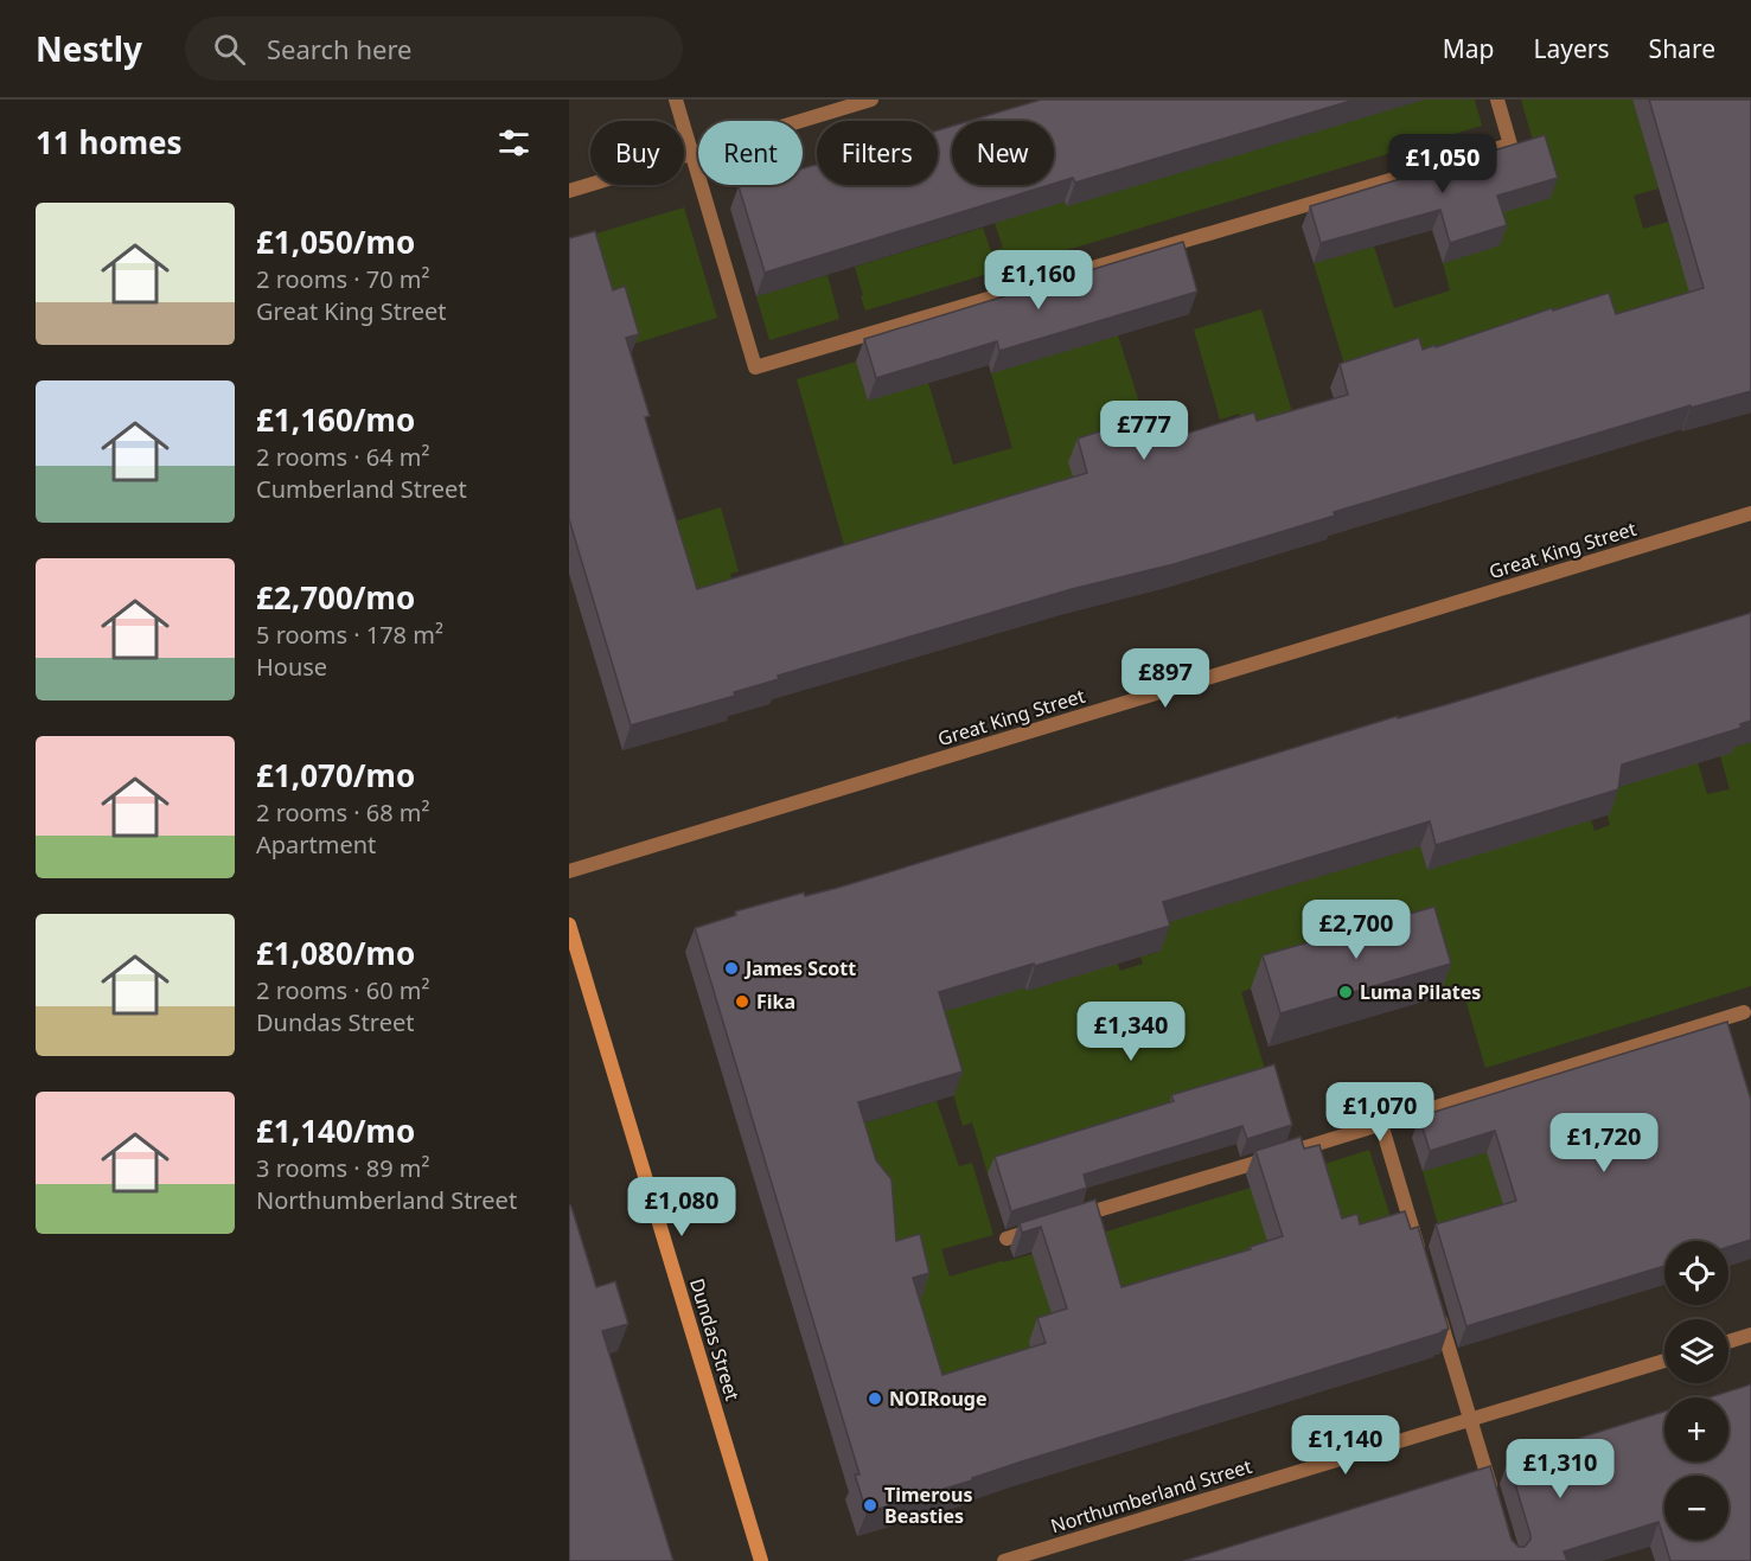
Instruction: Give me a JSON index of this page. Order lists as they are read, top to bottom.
{
  "streets": {
    "street": ["Great King Street", "Dundas Street", "Northumberland Street"]
  },
  "places": [
    "James Scott",
    "Luma Pilates",
    "Fika",
    "NOIRouge",
    "Timerous Beasties"
  ],
  "page": {
    "header": "Nestly",
    "search": "Search here",
    "nav": ["Map", "Layers", "Share"],
    "heading": "11 homes",
    "chip": [
      "Buy",
      "Rent",
      "Filters",
      "New"
    ],
    "price": [
      "£1,050",
      "£1,160",
      "£777",
      "£897",
      "£2,700",
      "£1,340",
      "£1,070",
      "£1,720",
      "£1,080",
      "£1,140",
      "£1,310"
    ],
    "list": [
      {
        "name": "£1,050/mo",
        "note": "2 rooms · 70 m² · Great King Street"
      },
      {
        "name": "£1,160/mo",
        "note": "2 rooms · 64 m² · Cumberland Street"
      },
      {
        "name": "£2,700/mo",
        "note": "5 rooms · 178 m² · House"
      },
      {
        "name": "£1,070/mo",
        "note": "2 rooms · 68 m² · Apartment"
      },
      {
        "name": "£1,080/mo",
        "note": "2 rooms · 60 m² · Dundas Street"
      },
      {
        "name": "£1,140/mo",
        "note": "3 rooms · 89 m² · Northumberland Street"
      }
    ],
    "map_buttons": ["+", "−"]
  }
}
